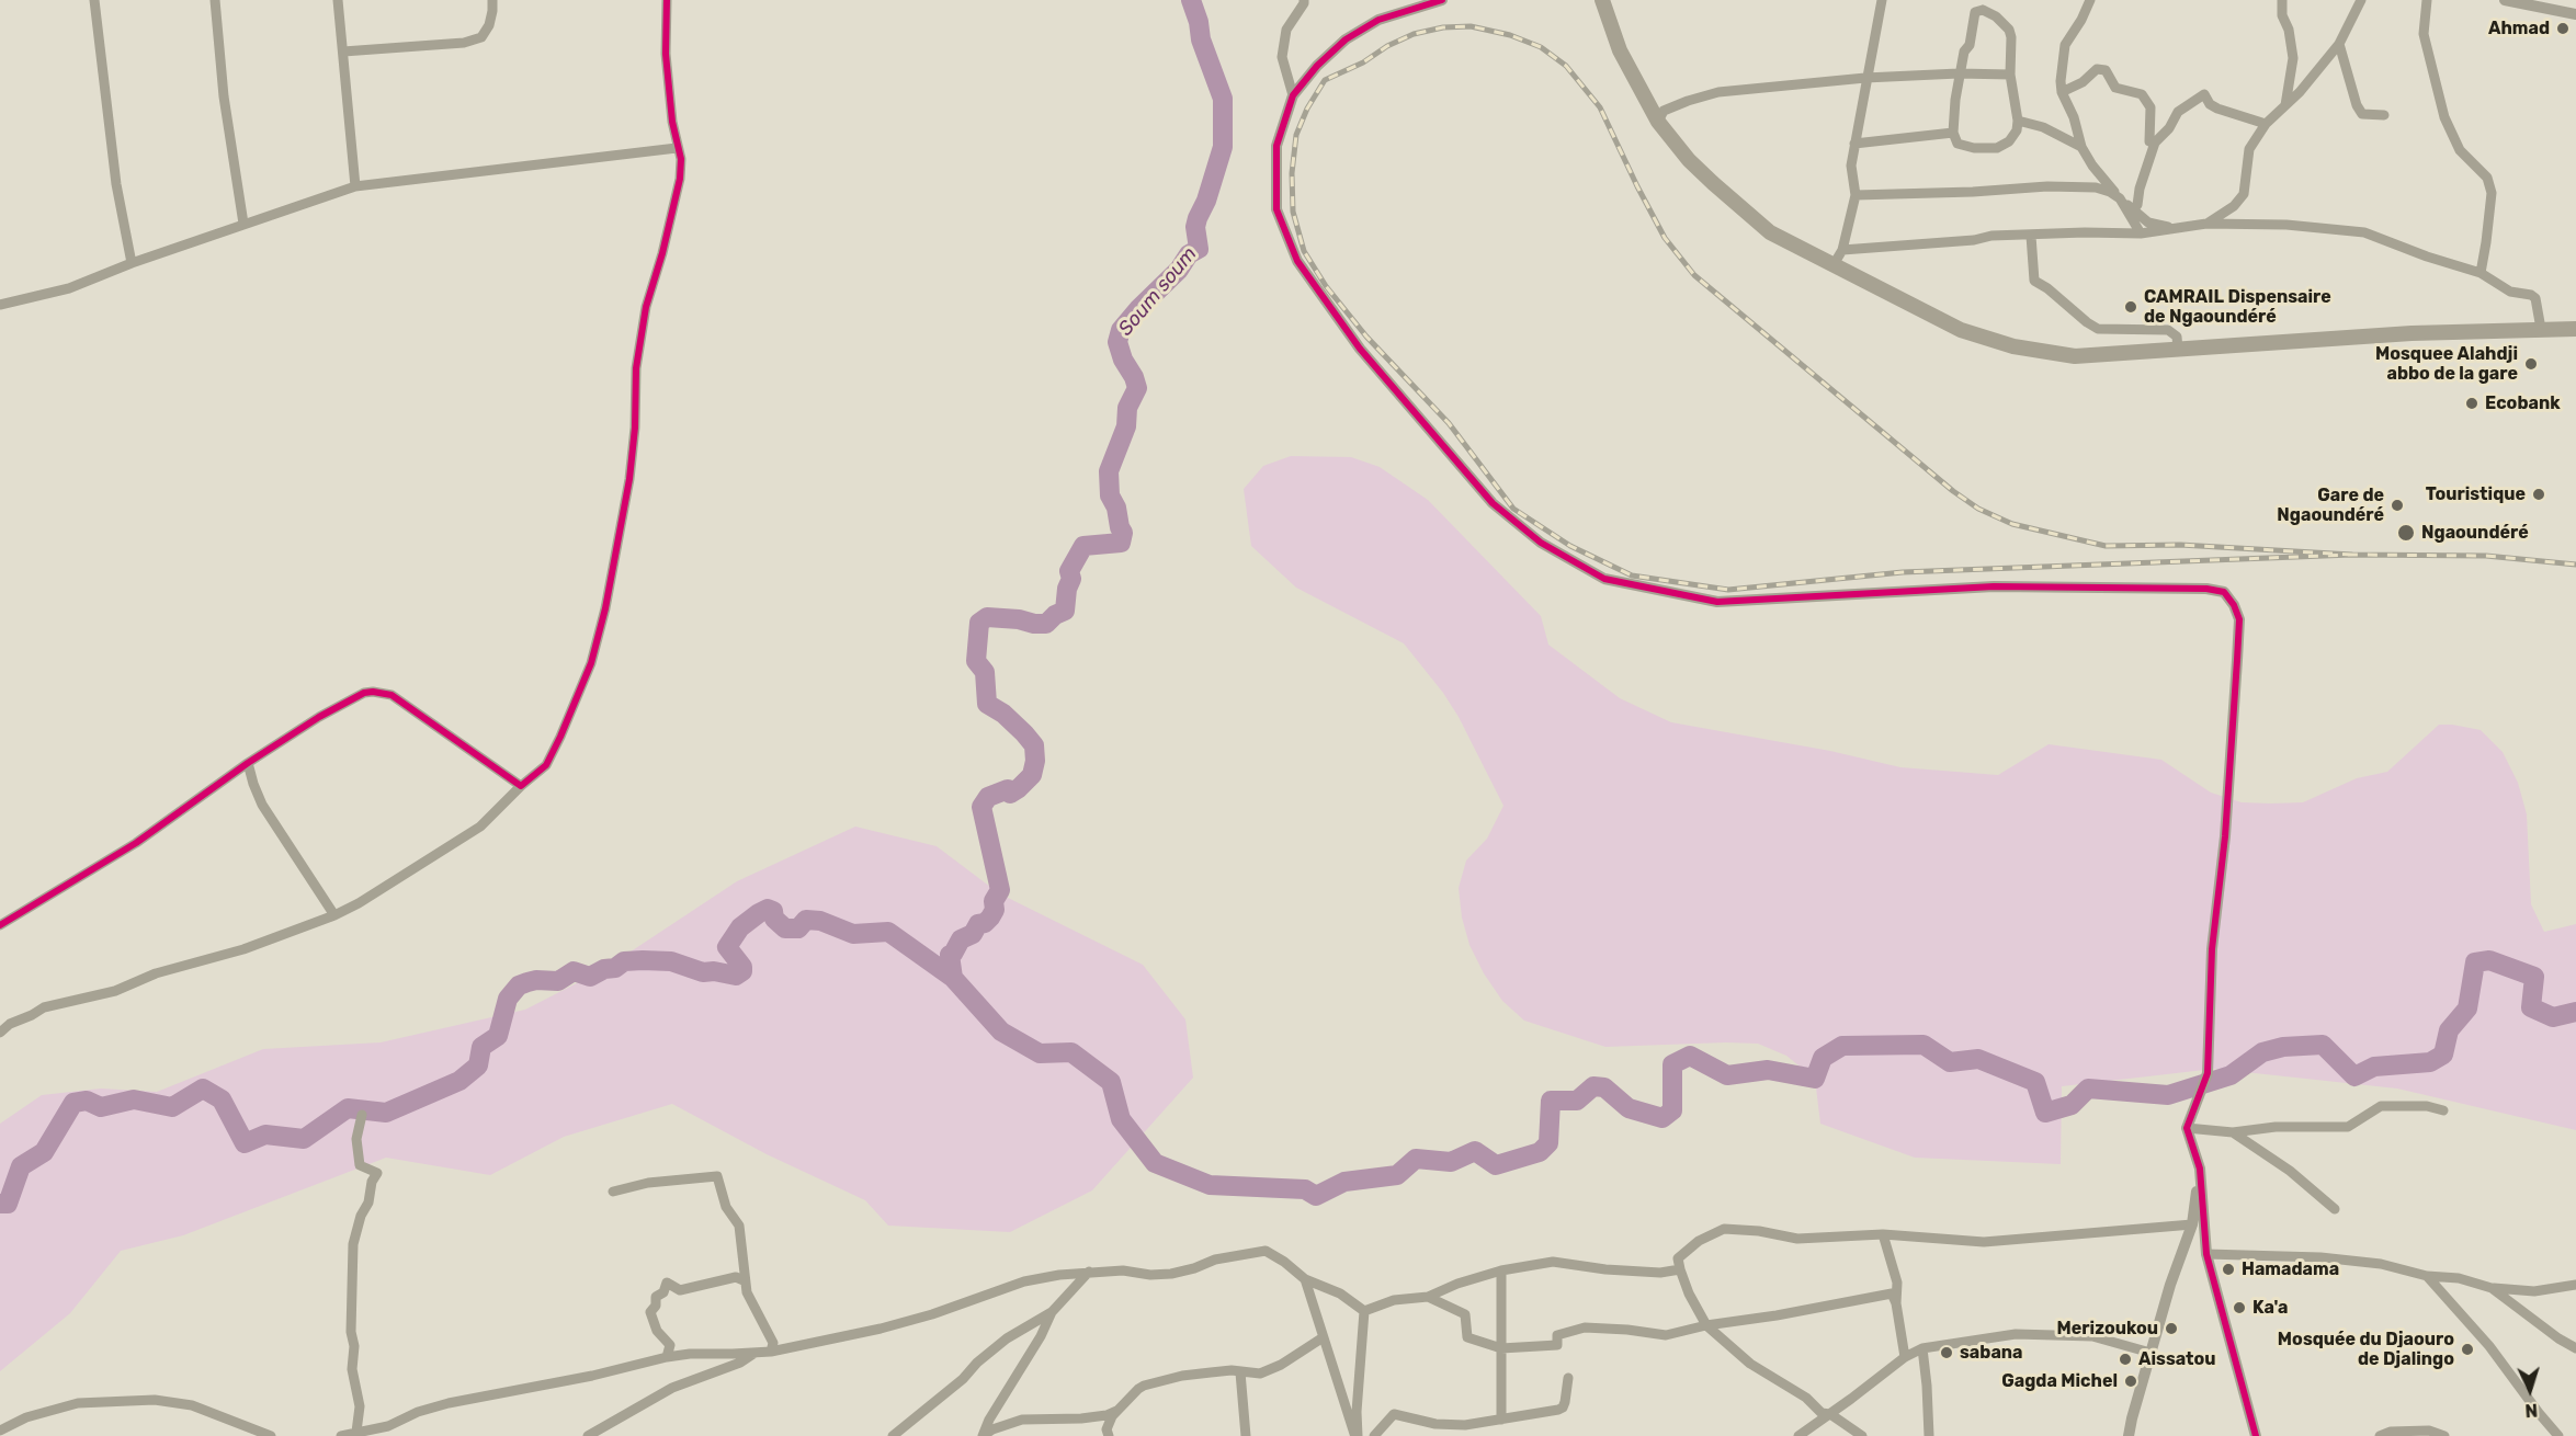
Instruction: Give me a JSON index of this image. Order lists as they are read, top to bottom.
{
  "water": ["Soum soum"],
  "places": [
    "Ahmad",
    "CAMRAIL Dispensaire de Ngaoundéré",
    "Mosquee Alahdji abbo de la gare",
    "Ecobank",
    "Touristique",
    "Gare de Ngaoundéré",
    "Ngaoundéré",
    "Hamadama",
    "Ka'a",
    "Merizoukou",
    "Mosquée du Djaouro de Djalingo",
    "sabana",
    "Aissatou",
    "Gagda Michel"
  ],
  "north": "bottom"
}
